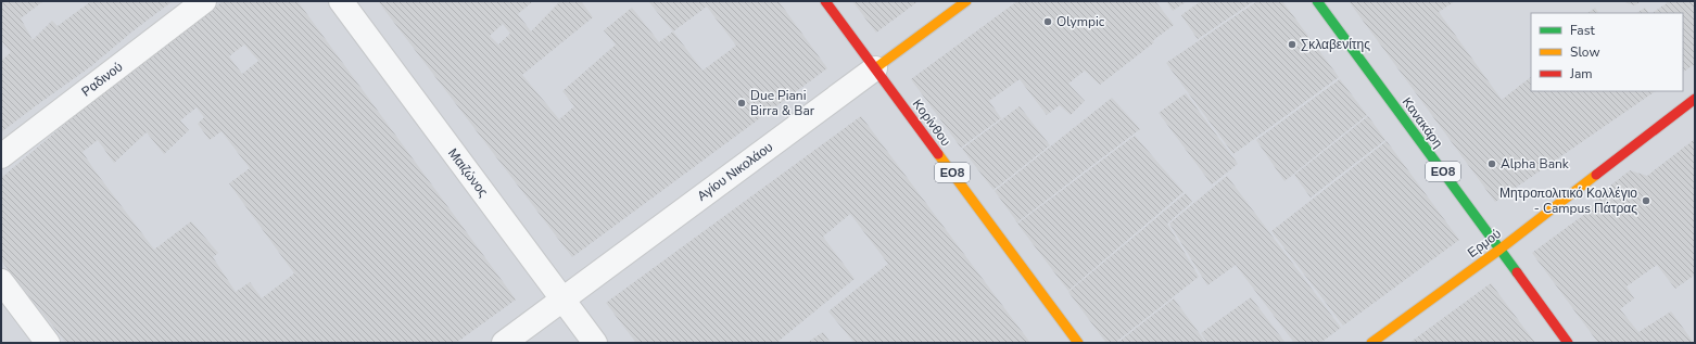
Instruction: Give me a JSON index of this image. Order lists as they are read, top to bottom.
{
  "streets": {
    "main road": [
      "Κορίνθου",
      "Κανακάρη",
      "Αγίου Νικολάου",
      "ΕΟ8",
      "Ερμού"
    ],
    "street": ["Ραδινού", "Μαιζώνος"]
  },
  "crossings": [
    ["Κορίνθου", "Αγίου Νικολάου"],
    ["Κανακάρη", "Ερμού"],
    ["Αγίου Νικολάου", "Μαιζώνος"]
  ],
  "places": [
    "Olympic",
    "Σκλαβενίτης",
    "Due Piani Birra & Bar",
    "Alpha Bank",
    "Μητροπολιτικό Κολλέγιο - Campus Πάτρας"
  ],
  "legend": ["Fast", "Slow", "Jam"]
}
